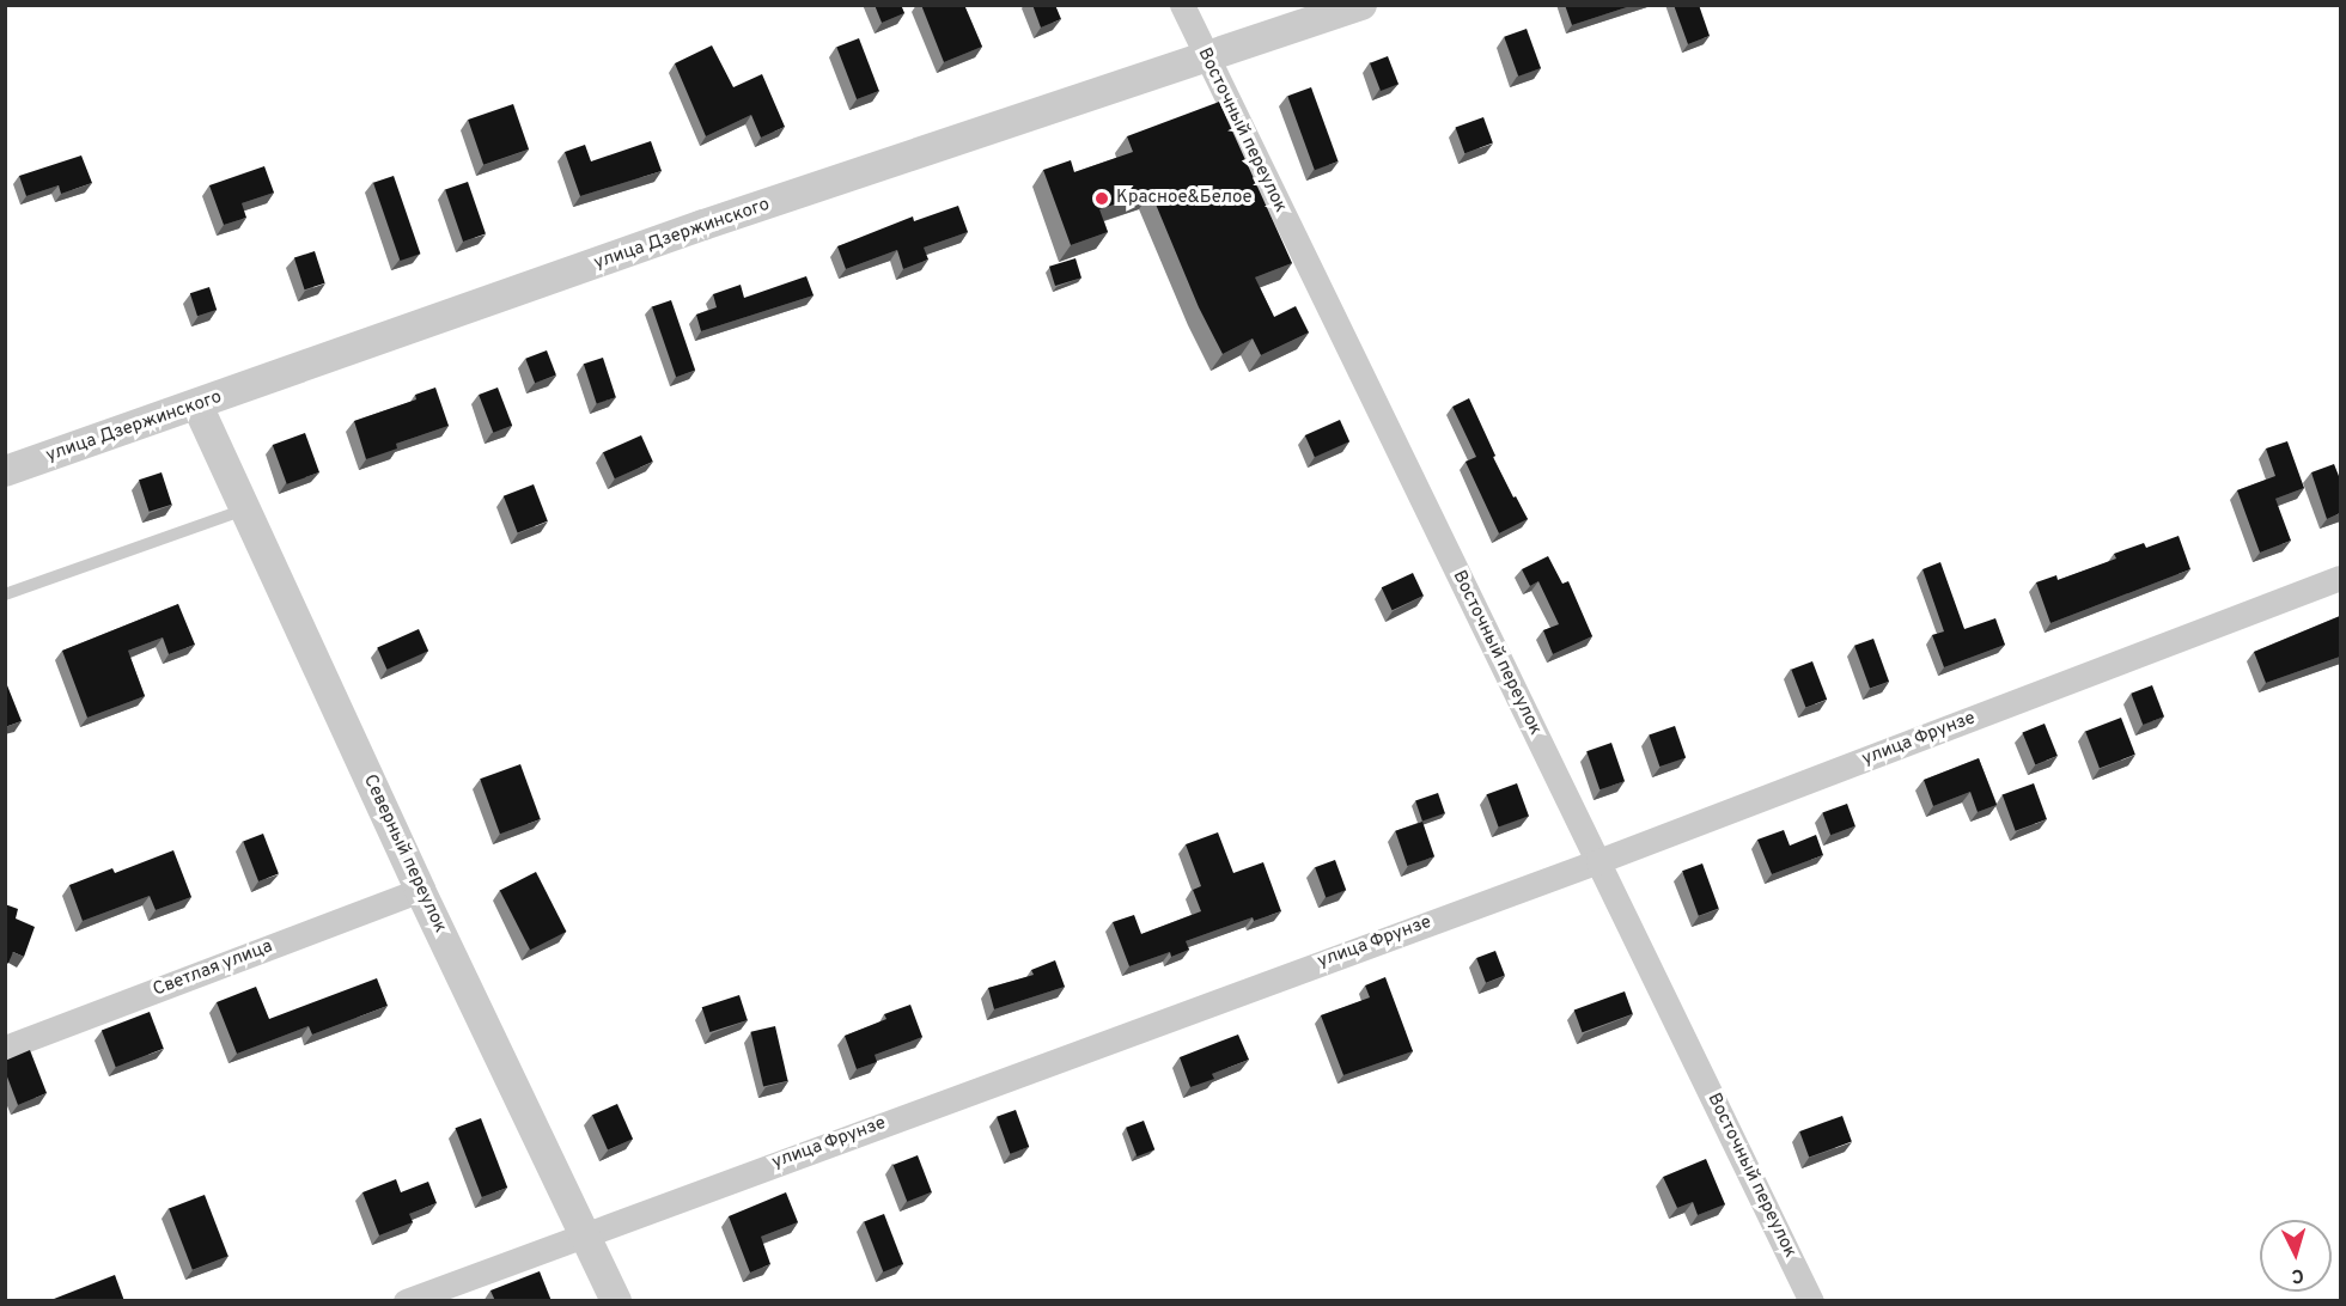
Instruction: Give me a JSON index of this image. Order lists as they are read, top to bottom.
{
  "streets": {
    "street": [
      "Восточный переулок",
      "улица Дзержинского",
      "улица Фрунзе",
      "Северный переулок",
      "Светлая улица"
    ]
  },
  "crossings": [
    ["Восточный переулок", "улица Дзержинского"],
    ["Восточный переулок", "улица Фрунзе"],
    ["улица Дзержинского", "Северный переулок"],
    ["улица Фрунзе", "Северный переулок"],
    ["Северный переулок", "Светлая улица"]
  ],
  "places": ["Красное&Белое"],
  "north": "bottom"
}
